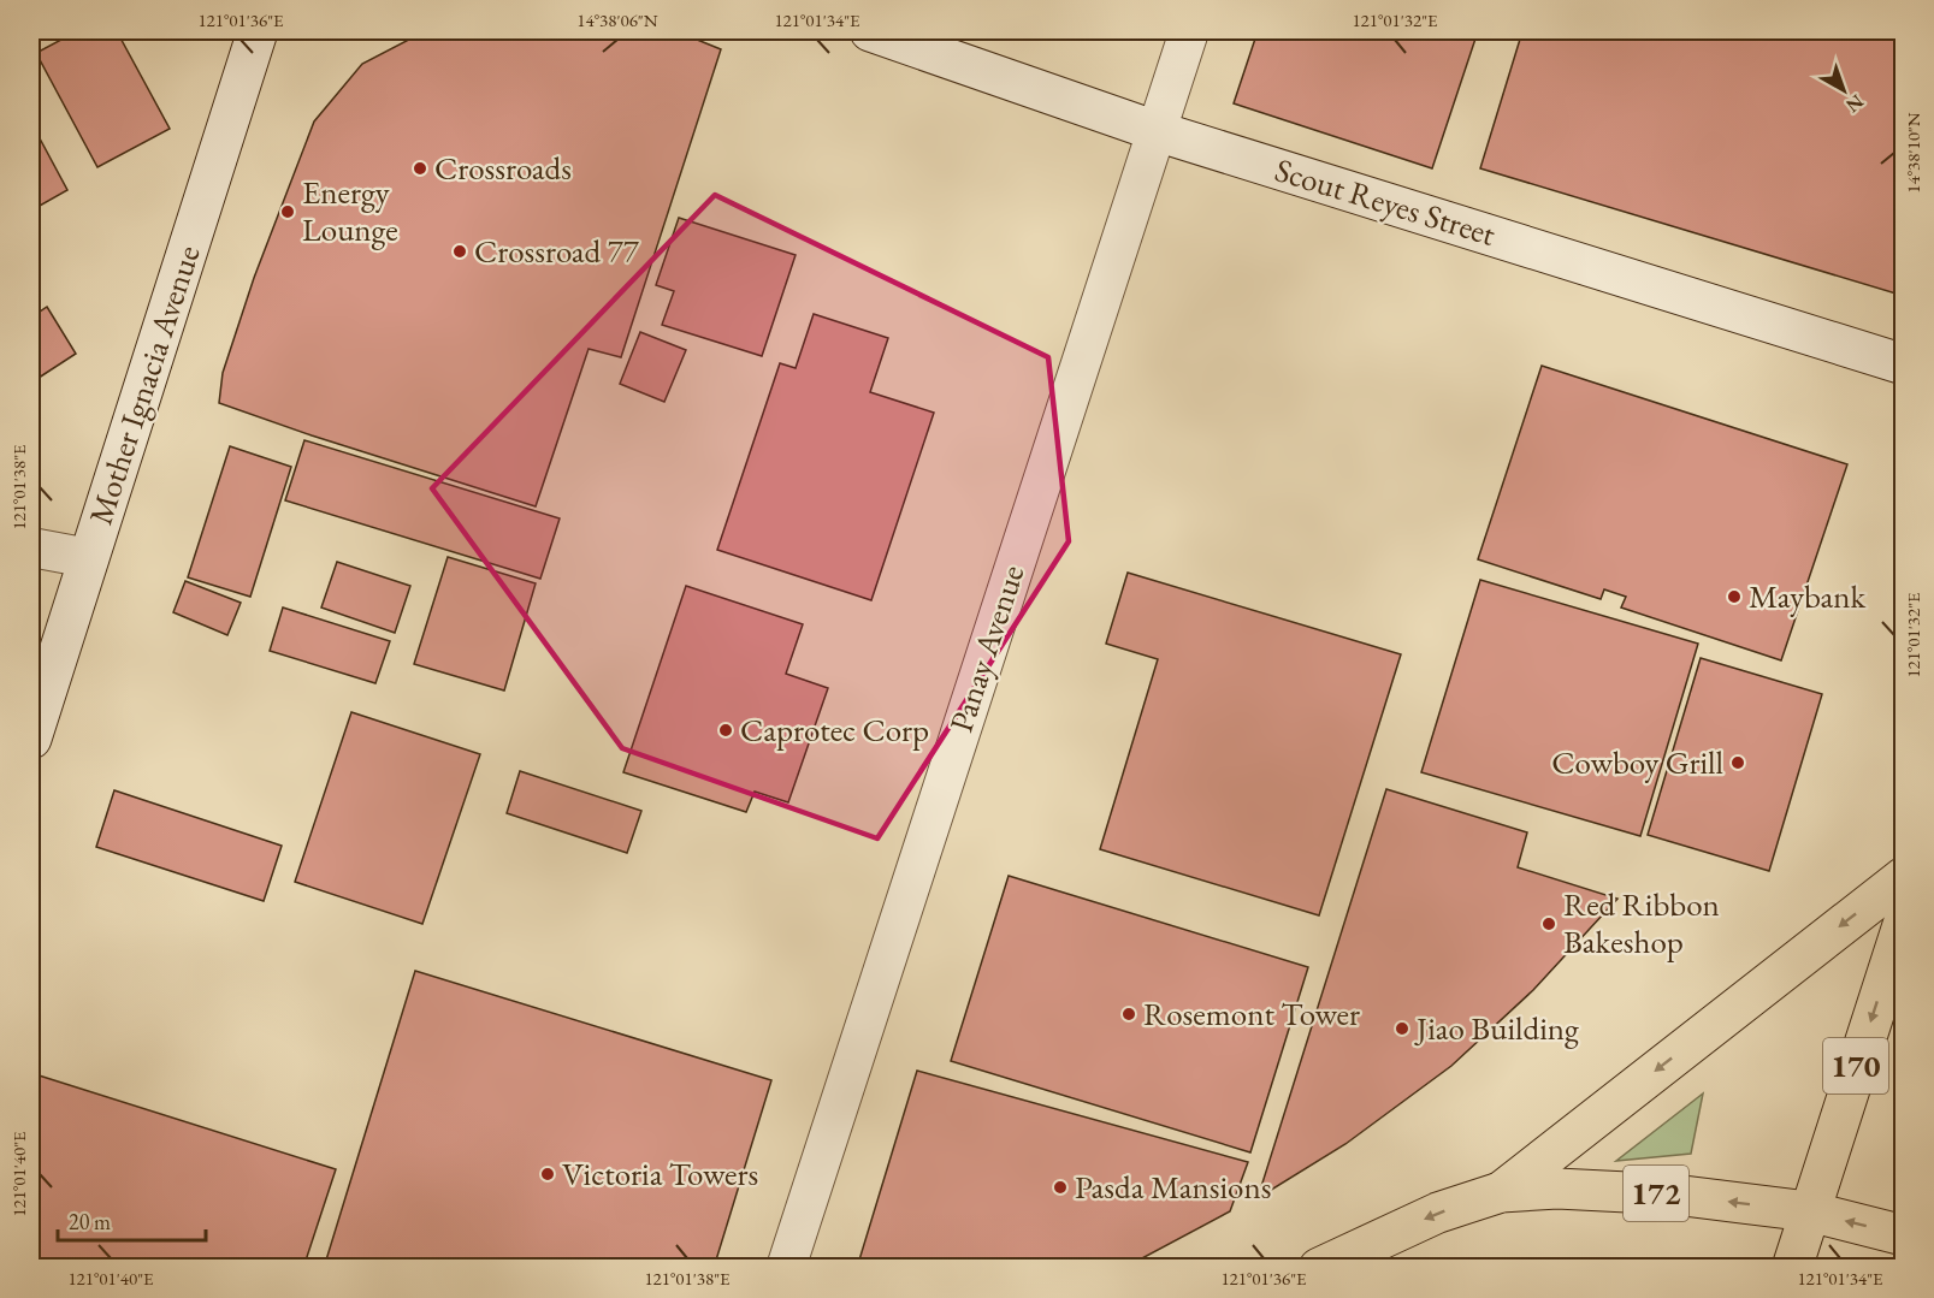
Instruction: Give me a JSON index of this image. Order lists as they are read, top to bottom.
{
  "streets": {
    "main road": ["170", "172"],
    "street": ["Scout Reyes Street", "Mother Ignacia Avenue", "Panay Avenue"]
  },
  "crossings": [
    ["Scout Reyes Street", "Panay Avenue"],
    ["170", "172"]
  ],
  "places": [
    "Crossroads",
    "Energy Lounge",
    "Crossroad 77",
    "Maybank",
    "Caprotec Corp",
    "Cowboy Grill",
    "Red Ribbon Bakeshop",
    "Rosemont Tower",
    "Jiao Building",
    "Victoria Towers",
    "Pasda Mansions"
  ],
  "scale_bar": "20 m",
  "north": "bottom right",
  "coordinates": [
    "121°01'36\"E",
    "14°38'06\"N",
    "121°01'34\"E",
    "121°01'32\"E",
    "14°38'10\"N",
    "121°01'38\"E",
    "121°01'40\"E"
  ]
}
